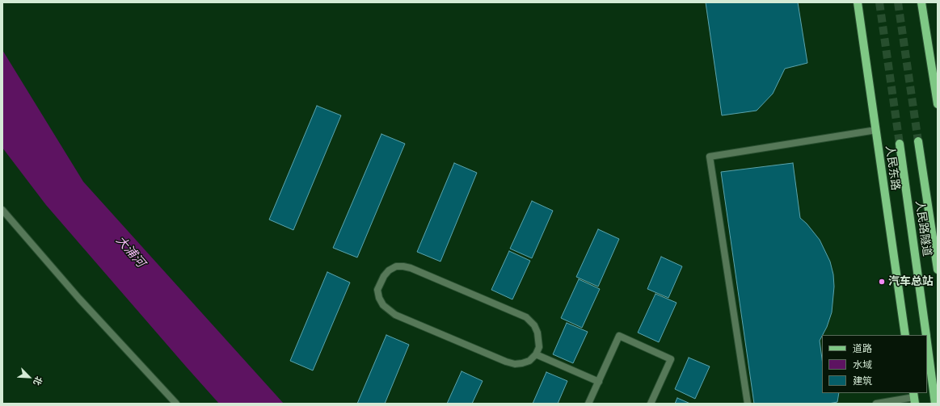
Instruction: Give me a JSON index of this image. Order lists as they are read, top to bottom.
{
  "streets": {
    "main road": ["人民东路", "人民路隧道"]
  },
  "water": ["大浦河"],
  "places": ["汽车总站"],
  "legend": ["道路", "水域", "建筑"],
  "north": "bottom right"
}
